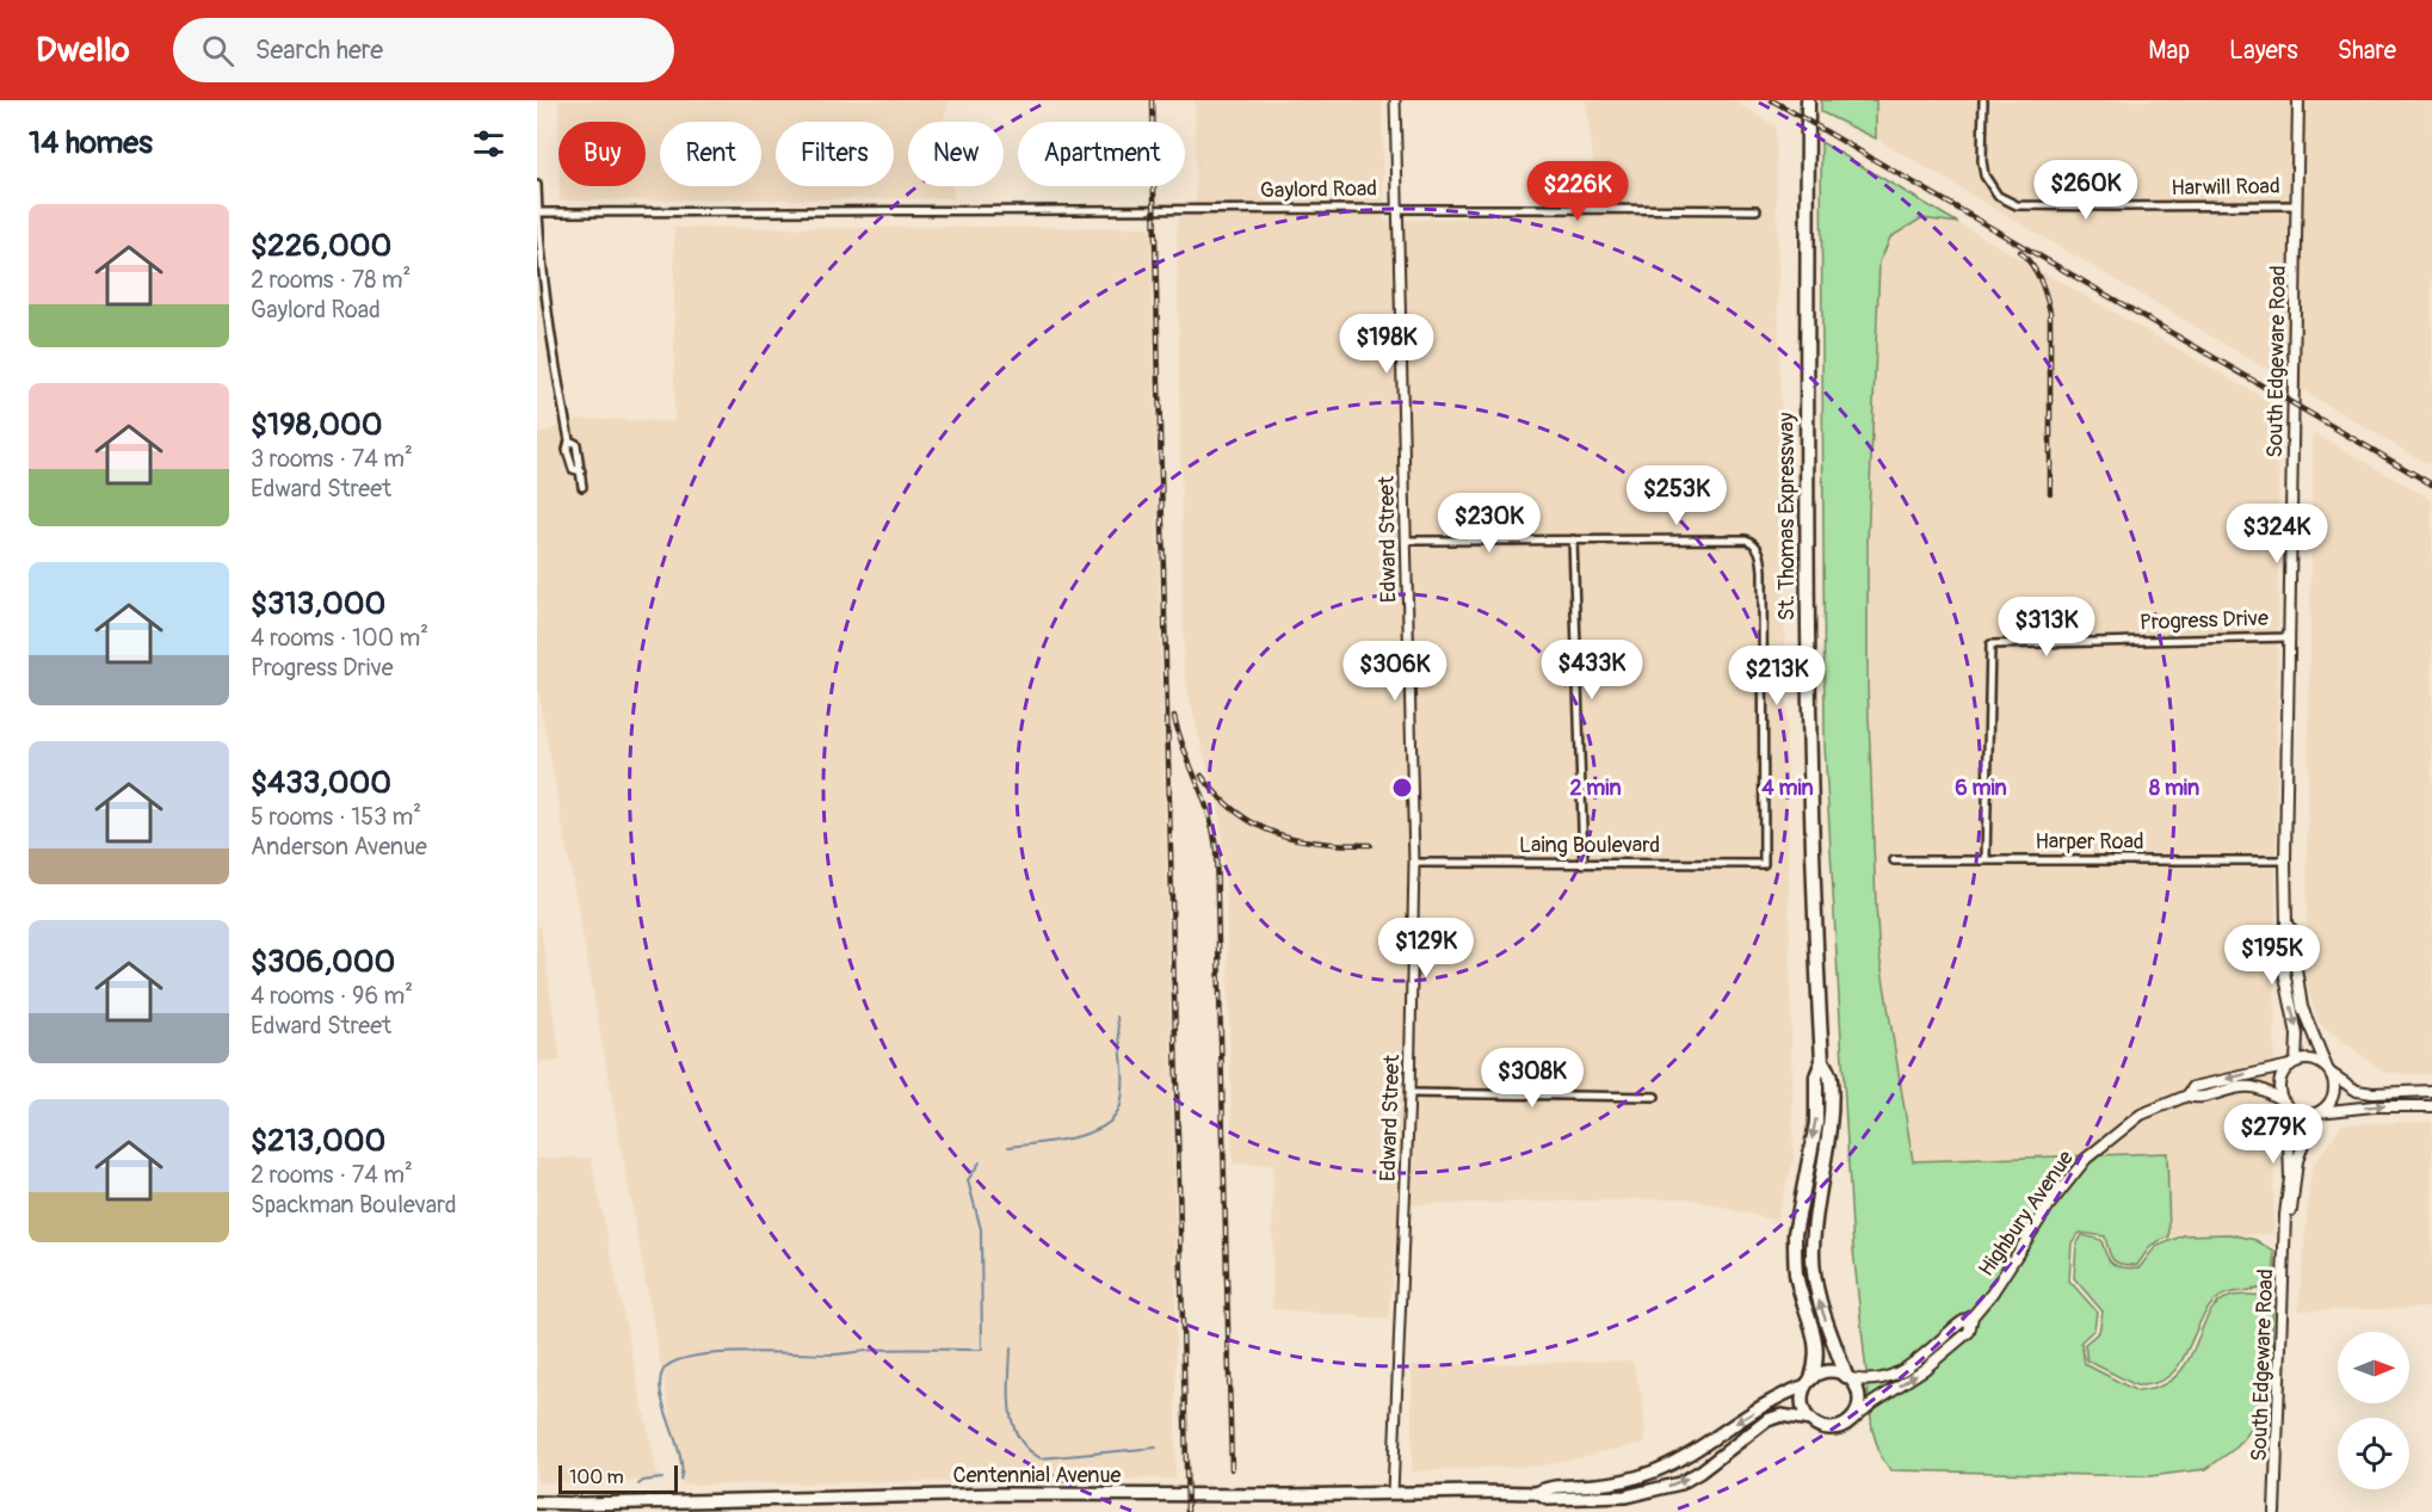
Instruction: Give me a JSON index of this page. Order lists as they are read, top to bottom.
{
  "streets": {
    "highway": ["St. Thomas Expressway"],
    "main road": ["South Edgeware Road", "Highbury Avenue", "Centennial Avenue"],
    "street": [
      "Harwill Road",
      "Gaylord Road",
      "Edward Street",
      "Progress Drive",
      "Harper Road",
      "Laing Boulevard"
    ]
  },
  "crossings": [
    ["Harwill Road", "South Edgeware Road"],
    ["Gaylord Road", "Edward Street"],
    ["South Edgeware Road", "Progress Drive"],
    ["South Edgeware Road", "Harper Road"],
    ["South Edgeware Road", "Highbury Avenue"],
    ["St. Thomas Expressway", "Highbury Avenue"],
    ["St. Thomas Expressway", "Centennial Avenue"],
    ["Edward Street", "Laing Boulevard"],
    ["Edward Street", "Centennial Avenue"],
    ["Progress Drive", "Harper Road"],
    ["Highbury Avenue", "Centennial Avenue"]
  ],
  "scale_bar": "100 m",
  "north": "right",
  "page": {
    "header": "Dwello",
    "search": "Search here",
    "nav": ["Map", "Layers", "Share"],
    "heading": "14 homes",
    "chip": [
      "Buy",
      "Rent",
      "Filters",
      "New",
      "Apartment"
    ],
    "price": [
      "$260K",
      "$226K",
      "$198K",
      "$253K",
      "$230K",
      "$324K",
      "$313K",
      "$433K",
      "$306K",
      "$213K",
      "$129K",
      "$195K",
      "$308K",
      "$279K"
    ],
    "list": [
      {
        "name": "$226,000",
        "note": "2 rooms · 78 m² · Gaylord Road"
      },
      {
        "name": "$198,000",
        "note": "3 rooms · 74 m² · Edward Street"
      },
      {
        "name": "$313,000",
        "note": "4 rooms · 100 m² · Progress Drive"
      },
      {
        "name": "$433,000",
        "note": "5 rooms · 153 m² · Anderson Avenue"
      },
      {
        "name": "$306,000",
        "note": "4 rooms · 96 m² · Edward Street"
      },
      {
        "name": "$213,000",
        "note": "2 rooms · 74 m² · Spackman Boulevard"
      }
    ],
    "scale": "100 m"
  },
  "rings": [
    "2 min",
    "4 min",
    "6 min",
    "8 min"
  ]
}
